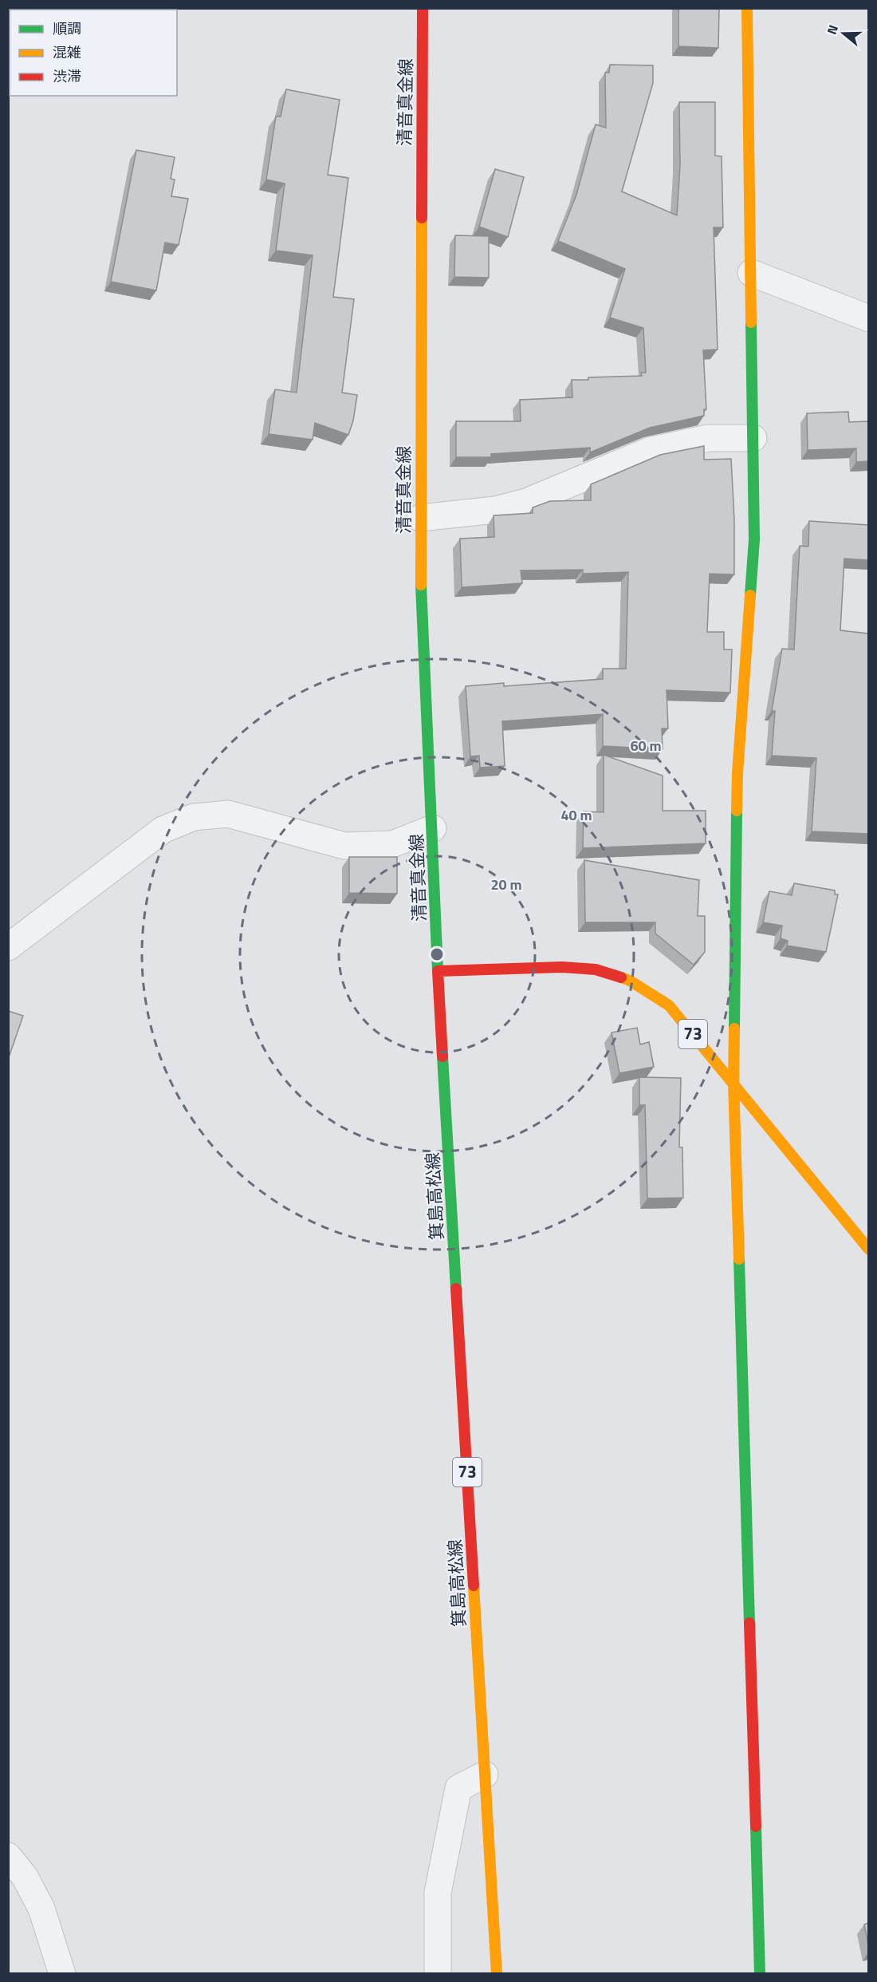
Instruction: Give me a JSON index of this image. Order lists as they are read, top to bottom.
{
  "streets": {
    "main road": ["清音真金線", "73", "箕島高松線"]
  },
  "crossings": [
    ["清音真金線", "73"],
    ["清音真金線", "箕島高松線"],
    ["73", "箕島高松線"]
  ],
  "legend": ["順調", "混雑", "渋滞"],
  "north": "left",
  "rings": ["60 m", "40 m", "20 m"]
}
